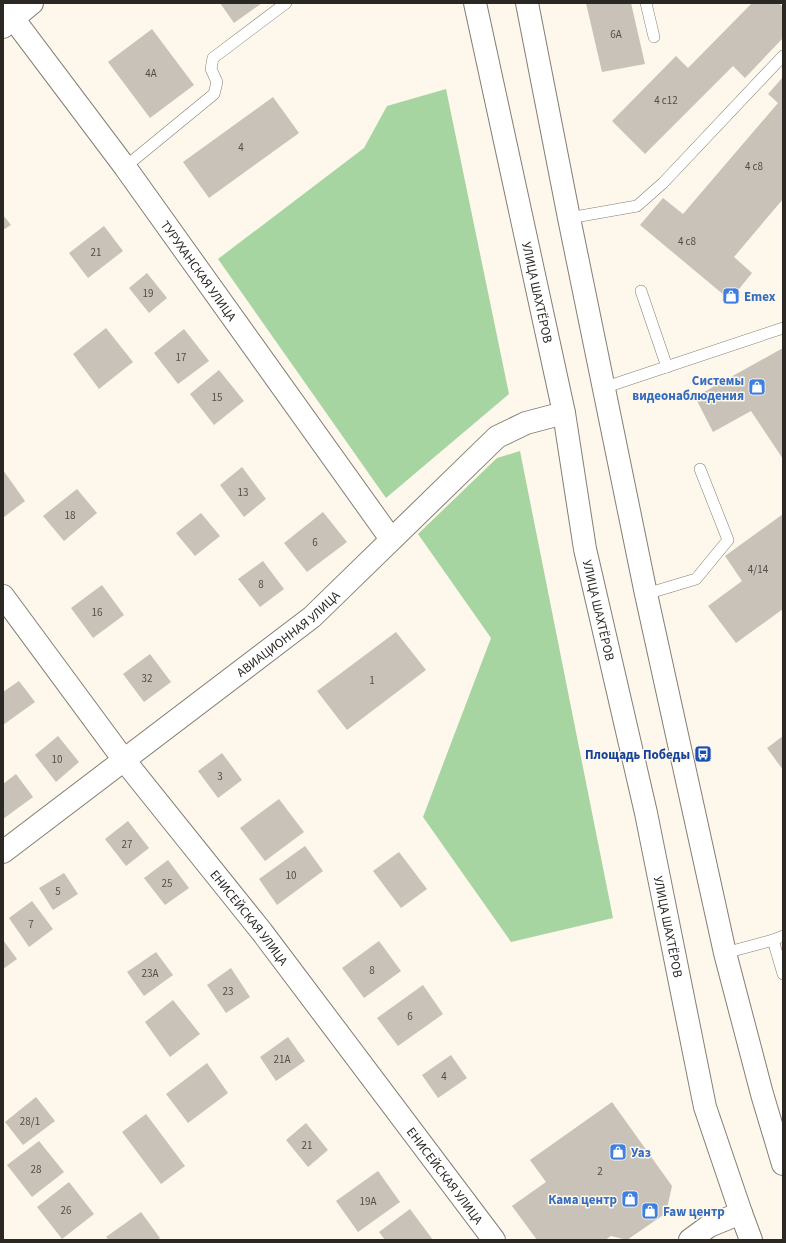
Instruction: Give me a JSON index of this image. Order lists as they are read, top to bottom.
{
  "streets": {
    "main road": [
      "ТУРУХАНСКАЯ УЛИЦА",
      "УЛИЦА ШАХТЁРОВ",
      "АВИАЦИОННАЯ УЛИЦА",
      "ЕНИСЕЙСКАЯ УЛИЦА"
    ]
  },
  "crossings": [
    ["ТУРУХАНСКАЯ УЛИЦА", "АВИАЦИОННАЯ УЛИЦА"],
    ["УЛИЦА ШАХТЁРОВ", "АВИАЦИОННАЯ УЛИЦА"],
    ["АВИАЦИОННАЯ УЛИЦА", "ЕНИСЕЙСКАЯ УЛИЦА"]
  ],
  "places": {
    "shop": [
      "Emex",
      "Системы видеонаблюдения",
      "Уаз",
      "Кама центр",
      "Faw центр"
    ],
    "bus stop": ["Площадь Победы"]
  },
  "house_numbers": [
    "6А",
    "4А",
    "4 с12",
    "4",
    "4 с8",
    "4 с8",
    "21",
    "19",
    "17",
    "15",
    "13",
    "18",
    "6",
    "4/14",
    "8",
    "16",
    "32",
    "1",
    "10",
    "3",
    "27",
    "10",
    "25",
    "5",
    "7",
    "8",
    "23А",
    "23",
    "6",
    "21А",
    "4",
    "28/1",
    "21",
    "28",
    "2",
    "19А",
    "26"
  ]
}
